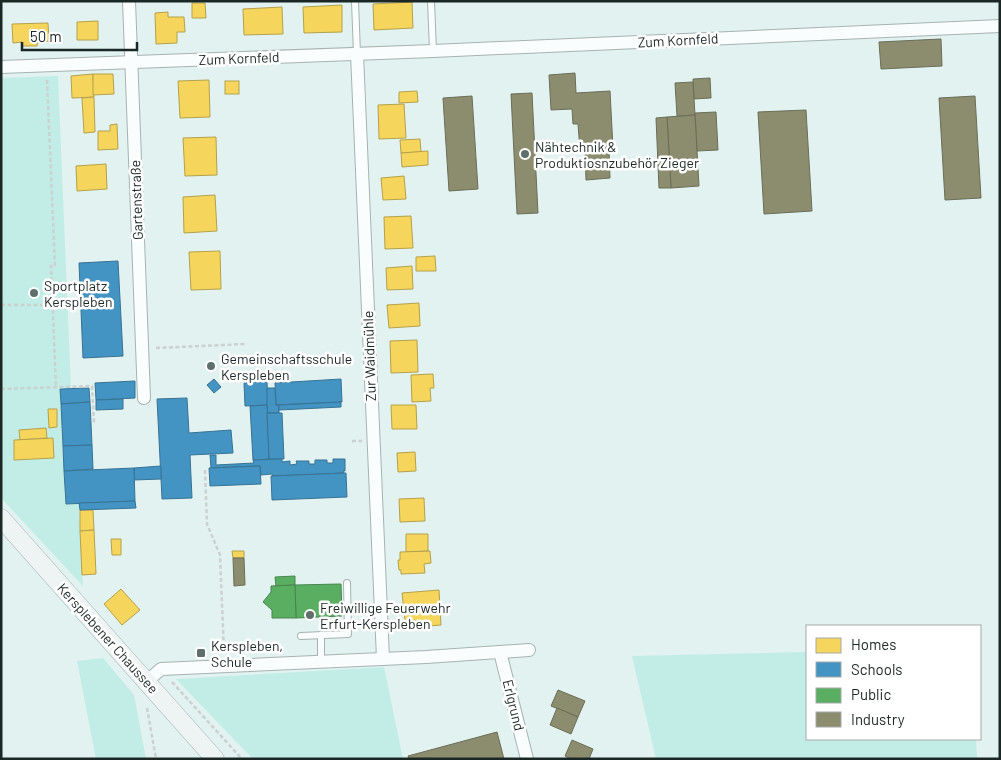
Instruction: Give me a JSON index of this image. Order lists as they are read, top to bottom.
{
  "streets": {
    "main road": ["Kersplebener Chaussee"],
    "street": [
      "Zum Kornfeld",
      "Gartenstraße",
      "Zur Waidmühle",
      "Erlgrund"
    ]
  },
  "crossings": [
    ["Zum Kornfeld", "Gartenstraße"],
    ["Zum Kornfeld", "Zur Waidmühle"]
  ],
  "places": {
    "other": [
      "Nähtechnik & Produktiosnzubehör Zieger",
      "Sportplatz Kerspleben",
      "Gemeinschaftsschule Kerspleben",
      "Freiwillige Feuerwehr Erfurt-Kerspleben"
    ],
    "transit": ["Kerspleben, Schule"]
  },
  "legend": [
    "Homes",
    "Schools",
    "Public",
    "Industry"
  ],
  "scale_bar": "50 m"
}
